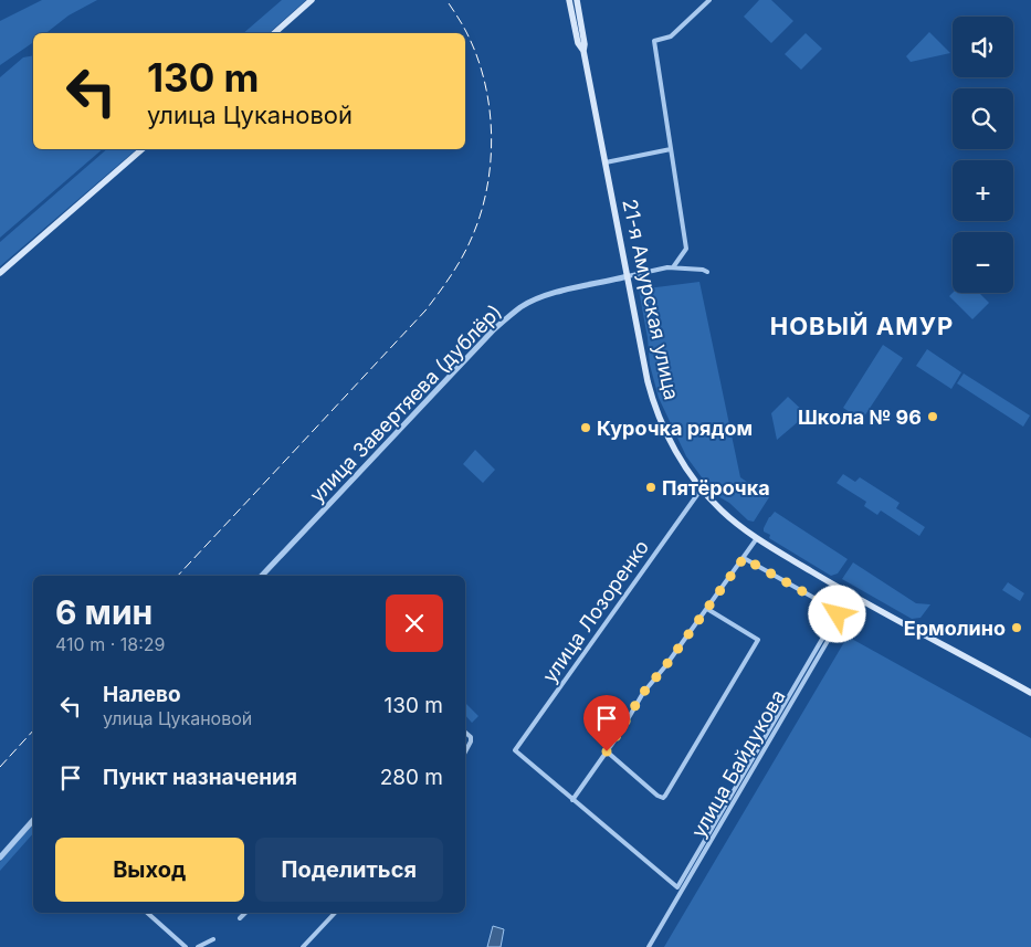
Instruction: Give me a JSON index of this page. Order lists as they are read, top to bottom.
{
  "streets": {
    "main road": ["21-я Амурская улица"],
    "street": ["улица Завертяева (дублёр)", "улица Лозоренко", "улица Байдукова"]
  },
  "crossings": [
    ["21-я Амурская улица", "улица Завертяева (дублёр)"],
    ["21-я Амурская улица", "улица Лозоренко"],
    ["21-я Амурская улица", "улица Байдукова"],
    ["улица Лозоренко", "улица Байдукова"]
  ],
  "districts": ["НОВЫЙ АМУР"],
  "places": [
    "Школа № 96",
    "Курочка рядом",
    "Пятёрочка",
    "Ермолино"
  ],
  "page": {
    "map_buttons": ["+", "−"],
    "turn": ["130 m", "улица Цукановой"],
    "heading": ["6 мин", "410 m · 18:29"],
    "list": [
      {
        "name": "Налево",
        "note": "улица Цукановой",
        "value": "130 m"
      },
      {
        "name": "Пункт назначения",
        "value": "280 m"
      }
    ],
    "buttons": ["Выход", "Поделиться"]
  }
}
